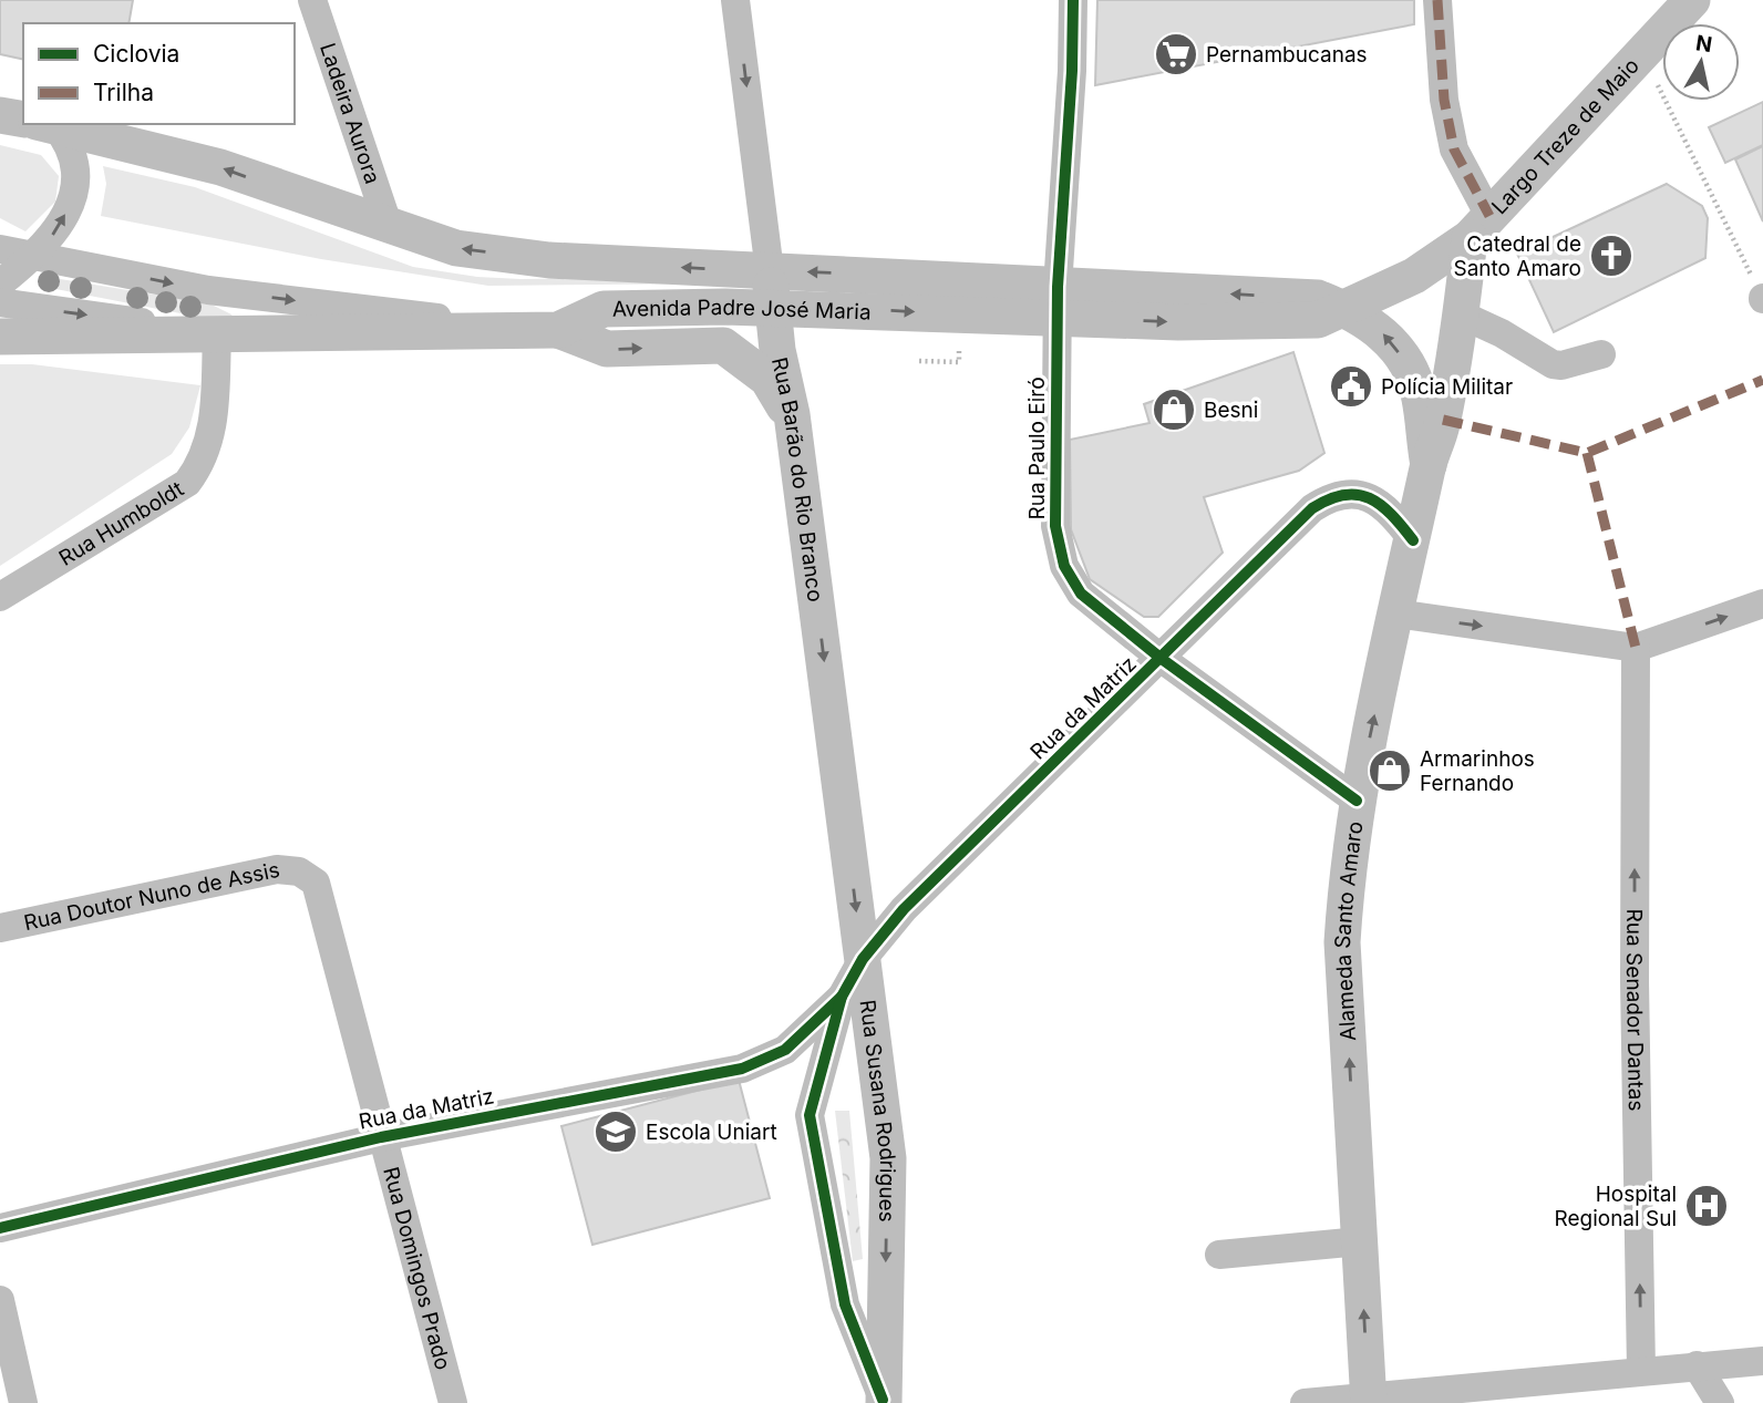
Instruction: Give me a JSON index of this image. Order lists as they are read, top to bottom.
{
  "streets": {
    "main road": [
      "Largo Treze de Maio",
      "Avenida Padre José Maria",
      "Rua Barão do Rio Branco",
      "Alameda Santo Amaro",
      "Rua Susana Rodrigues"
    ],
    "street": [
      "Ladeira Aurora",
      "Rua Paulo Eiró",
      "Rua Humboldt",
      "Rua da Matriz",
      "Rua Doutor Nuno de Assis",
      "Rua Senador Dantas",
      "Rua Domingos Prado"
    ]
  },
  "crossings": [
    ["Ladeira Aurora", "Avenida Padre José Maria"],
    ["Largo Treze de Maio", "Alameda Santo Amaro"],
    ["Avenida Padre José Maria", "Rua Paulo Eiró"],
    ["Avenida Padre José Maria", "Rua Barão do Rio Branco"],
    ["Avenida Padre José Maria", "Rua Humboldt"],
    ["Avenida Padre José Maria", "Alameda Santo Amaro"],
    ["Rua Paulo Eiró", "Rua da Matriz"],
    ["Rua Paulo Eiró", "Alameda Santo Amaro"],
    ["Rua Barão do Rio Branco", "Rua da Matriz"],
    ["Rua Barão do Rio Branco", "Rua Susana Rodrigues"],
    ["Rua da Matriz", "Rua Doutor Nuno de Assis"],
    ["Rua da Matriz", "Alameda Santo Amaro"],
    ["Rua da Matriz", "Rua Susana Rodrigues"],
    ["Rua da Matriz", "Rua Domingos Prado"],
    ["Rua Doutor Nuno de Assis", "Rua Domingos Prado"]
  ],
  "one_way": ["Rua Barão do Rio Branco", "Alameda Santo Amaro", "Rua Senador Dantas"],
  "places": {
    "supermarket": ["Pernambucanas"],
    "church": ["Catedral de Santo Amaro"],
    "public building": ["Polícia Militar"],
    "shop": ["Besni", "Armarinhos Fernando"],
    "school or university": ["Escola Uniart"],
    "hospital": ["Hospital Regional Sul"]
  },
  "legend": ["Ciclovia", "Trilha"],
  "north": "top"
}
